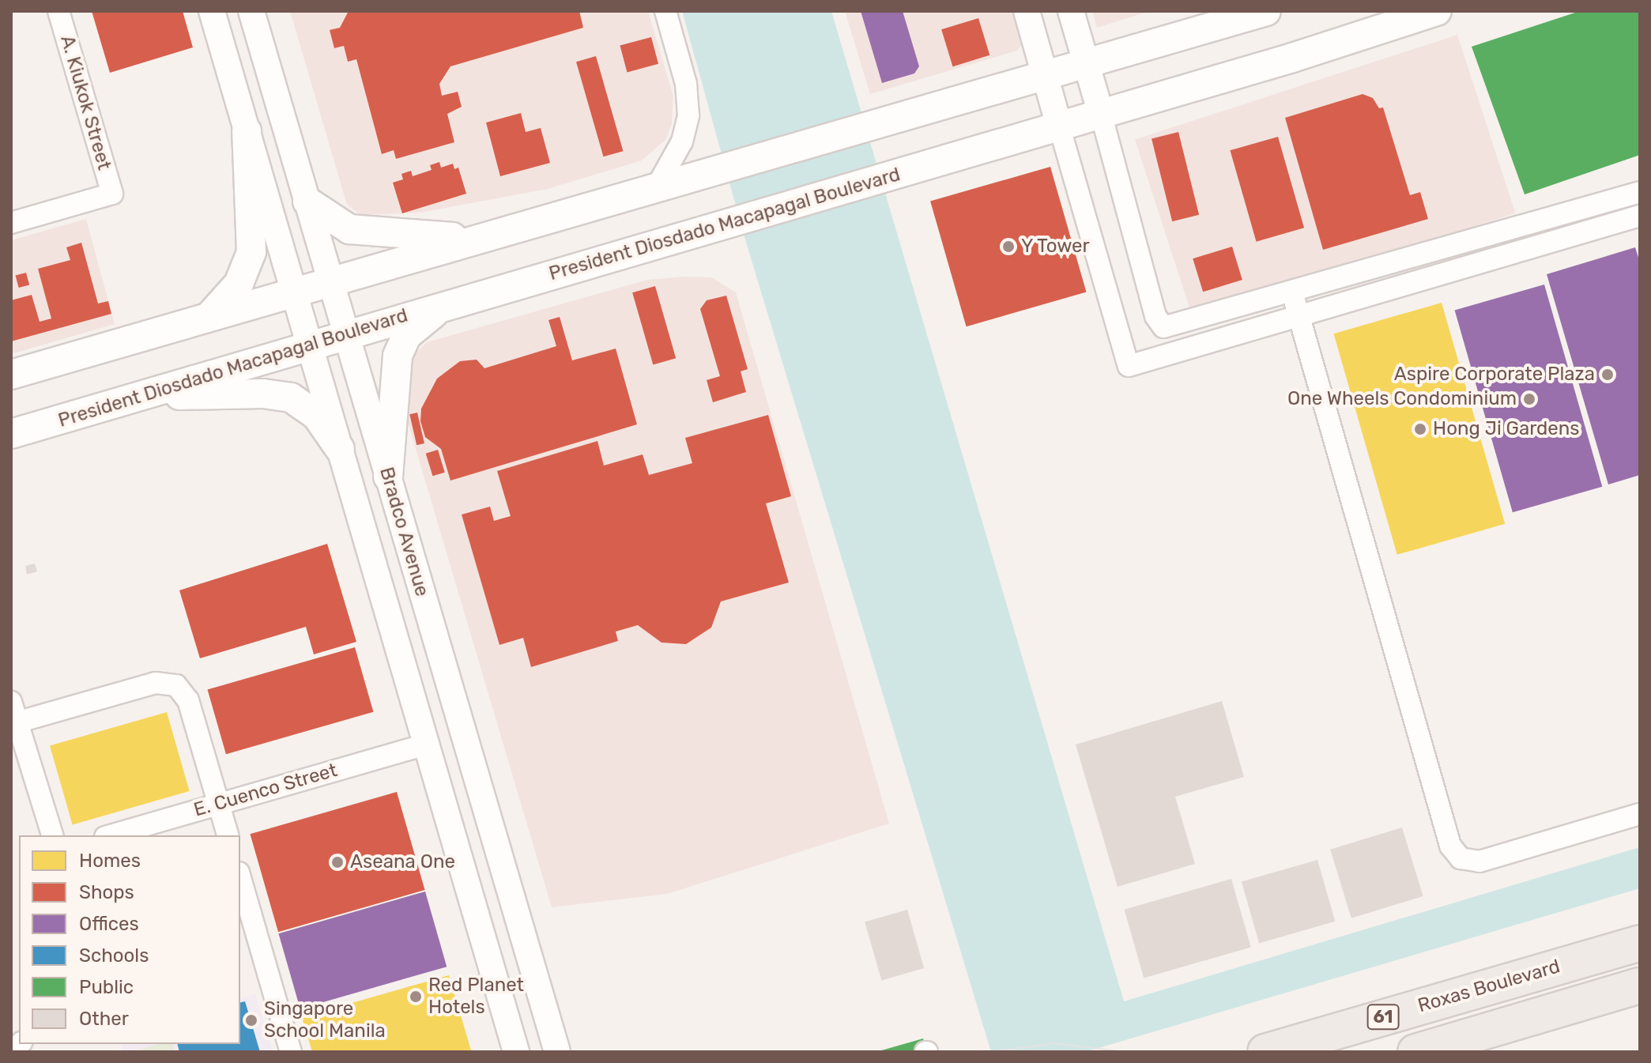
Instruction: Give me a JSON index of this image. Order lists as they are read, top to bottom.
{
  "streets": {
    "highway": ["Roxas Boulevard", "61"],
    "main road": ["President Diosdado Macapagal Boulevard"],
    "street": ["A. Kiukok Street", "Bradco Avenue", "E. Cuenco Street"]
  },
  "crossings": [
    ["President Diosdado Macapagal Boulevard", "Bradco Avenue"],
    ["Bradco Avenue", "E. Cuenco Street"]
  ],
  "places": [
    "Y Tower",
    "Aspire Corporate Plaza",
    "One Wheels Condominium",
    "Hong Ji Gardens",
    "Aseana One",
    "Red Planet Hotels",
    "Singapore School Manila"
  ],
  "legend": [
    "Homes",
    "Shops",
    "Offices",
    "Schools",
    "Public",
    "Other"
  ]
}
